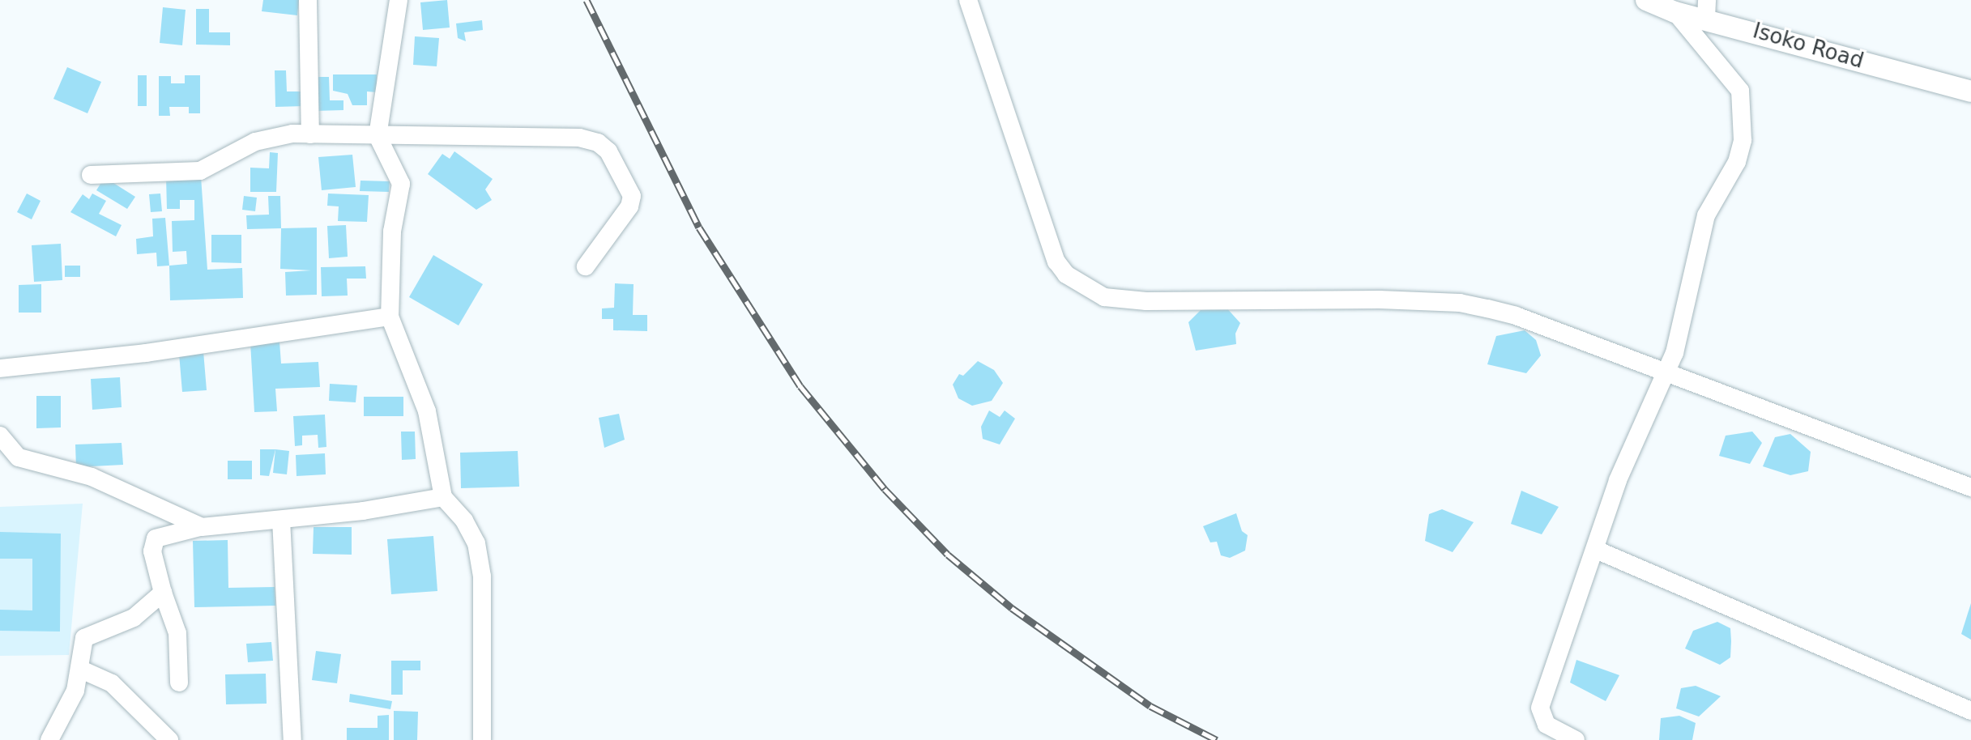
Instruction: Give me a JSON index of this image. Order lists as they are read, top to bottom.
{
  "streets": {
    "street": ["Isoko Road"]
  }
}
